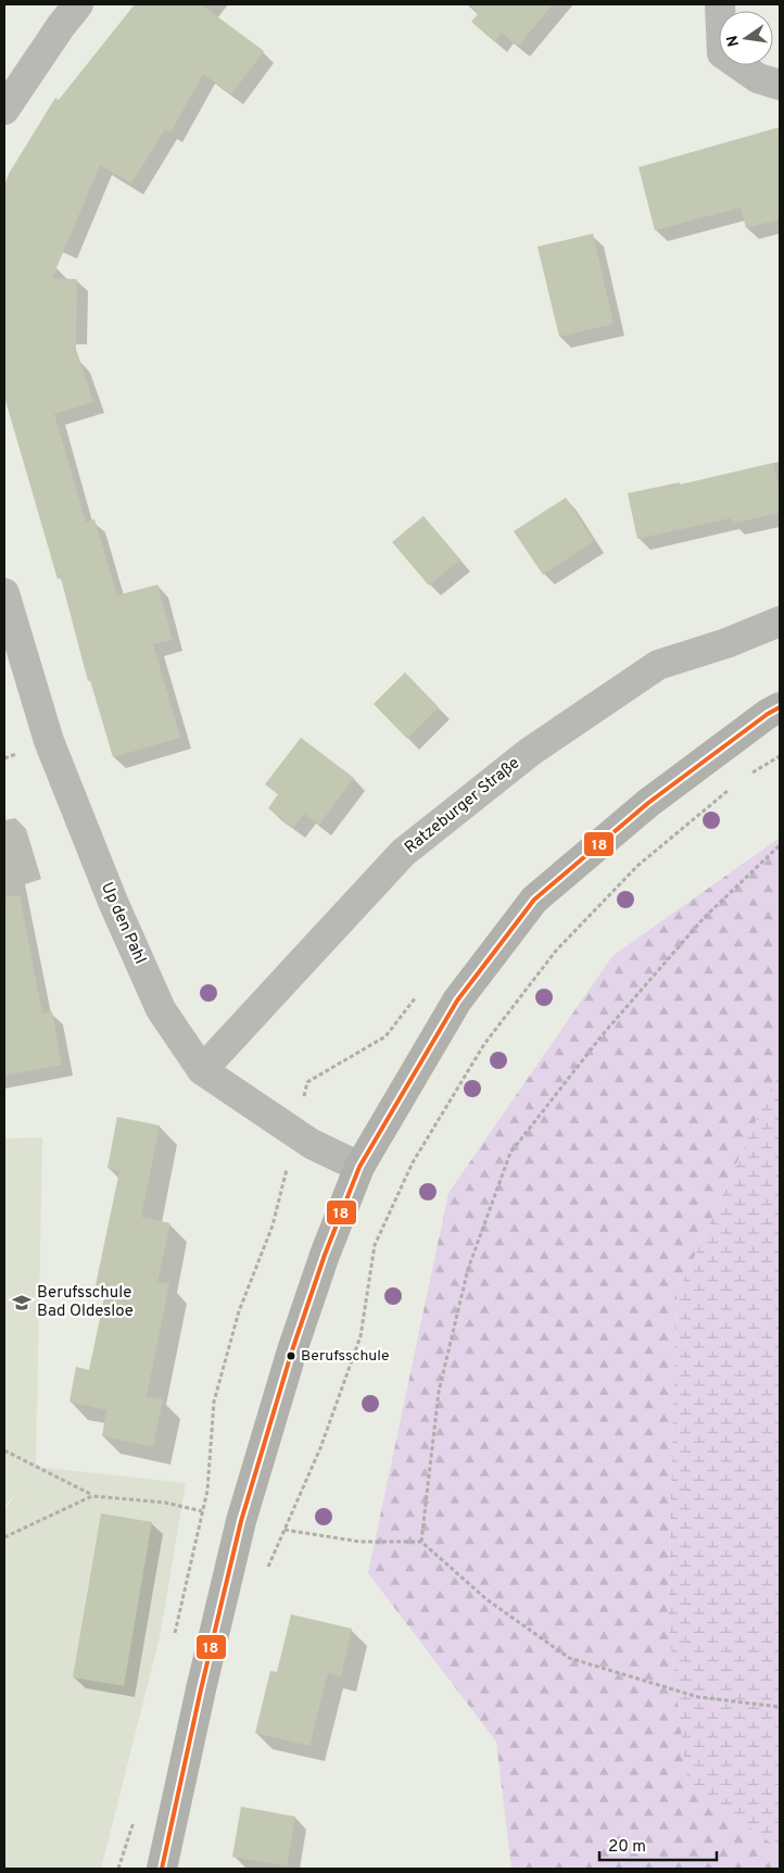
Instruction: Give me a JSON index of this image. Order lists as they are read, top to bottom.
{
  "streets": {
    "street": ["Ratzeburger Straße", "Up den Pahl"]
  },
  "crossings": [
    ["Ratzeburger Straße", "Up den Pahl"]
  ],
  "places": {
    "school or university": ["Berufsschule Bad Oldesloe"],
    "other": ["Berufsschule"]
  },
  "lines": ["transit line 18"],
  "scale_bar": "20 m",
  "north": "left"
}
